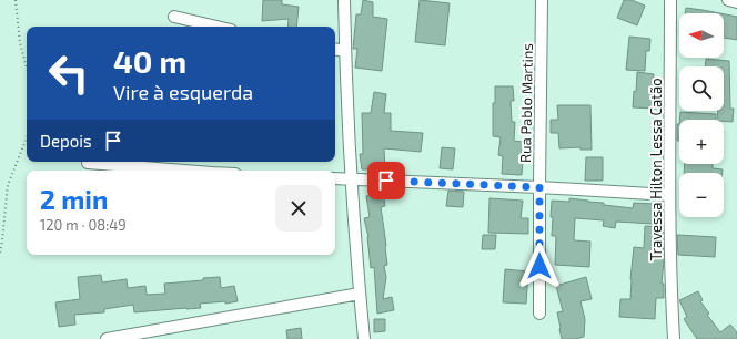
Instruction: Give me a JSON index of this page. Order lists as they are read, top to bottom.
{
  "streets": {
    "street": ["Rua Pablo Martins", "Travessa Hilton Lessa Catão"]
  },
  "north": "left",
  "page": {
    "map_buttons": ["+", "−"],
    "turn": ["40 m", "Vire à esquerda"],
    "then": "Depois",
    "heading": ["2 min", "120 m · 08:49"]
  }
}
